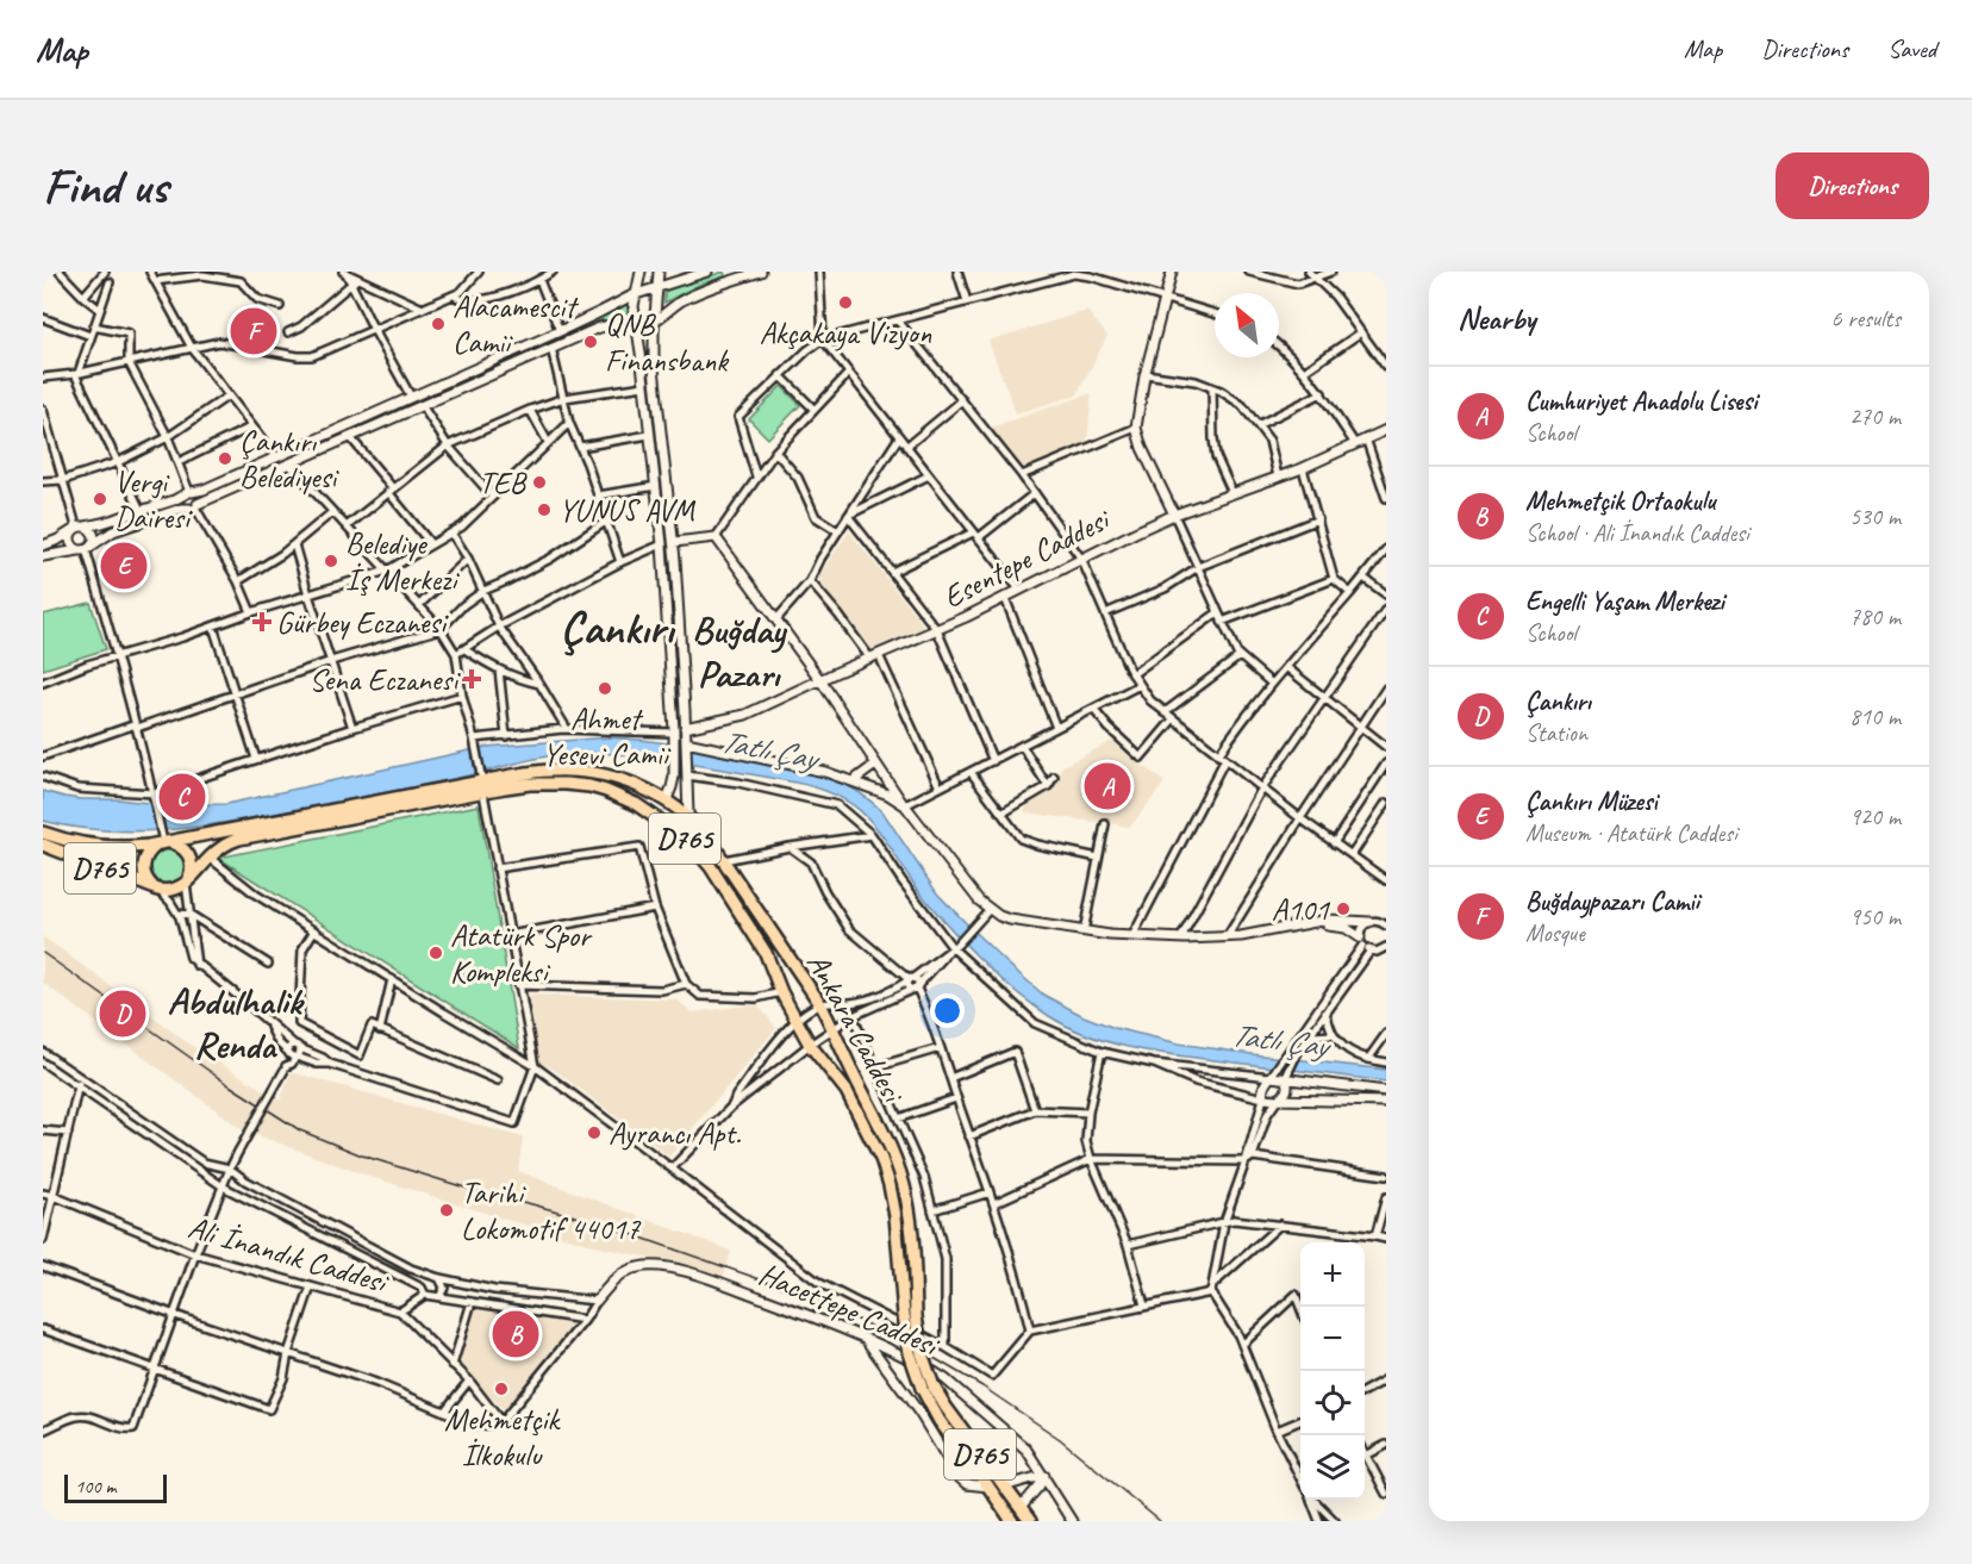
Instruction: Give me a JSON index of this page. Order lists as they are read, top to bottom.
{
  "streets": {
    "highway": ["D765", "Ankara Caddesi"],
    "street": ["Esentepe Caddesi", "Ali İnandık Caddesi", "Hacettepe Caddesi"]
  },
  "crossings": [
    ["D765", "Ankara Caddesi"]
  ],
  "districts": ["Çankırı", "Buğday Pazarı", "Abdulhalik Renda"],
  "water": ["Tatlı Çay"],
  "places": {
    "other": [
      "Akçakaya Vizyon",
      "Alacamescit Camii",
      "QNB Finansbank",
      "Çankırı Belediyesi",
      "TEB",
      "Vergi Dairesi",
      "YUNUS AVM",
      "Belediye İş Merkezi",
      "Ahmet Yesevi Camii",
      "A101",
      "Atatürk Spor Kompleksi",
      "Ayrancı Apt.",
      "Tarihi Lokomotif 44017",
      "Mehmetçik İlkokulu"
    ],
    "health": ["Gürbey Eczanesi", "Sena Eczanesi"]
  },
  "scale_bar": "100 m",
  "north": "top left",
  "page": {
    "header": "Map",
    "nav": ["Map", "Directions", "Saved"],
    "buttons": "Directions",
    "title": "Find us",
    "heading": ["Nearby", "6 results"],
    "pins": [
      "F",
      "E",
      "A",
      "C",
      "D",
      "B"
    ],
    "list": [
      {
        "mark": "A",
        "name": "Cumhuriyet Anadolu Lisesi",
        "note": "School",
        "value": "270 m"
      },
      {
        "mark": "B",
        "name": "Mehmetçik Ortaokulu",
        "note": "School · Ali İnandık Caddesi",
        "value": "530 m"
      },
      {
        "mark": "C",
        "name": "Engelli Yaşam Merkezi",
        "note": "School",
        "value": "780 m"
      },
      {
        "mark": "D",
        "name": "Çankırı",
        "note": "Station",
        "value": "810 m"
      },
      {
        "mark": "E",
        "name": "Çankırı Müzesi",
        "note": "Museum · Atatürk Caddesi",
        "value": "920 m"
      },
      {
        "mark": "F",
        "name": "Buğdaypazarı Camii",
        "note": "Mosque",
        "value": "950 m"
      }
    ],
    "map_buttons": ["+", "−"],
    "scale": "100 m"
  }
}
